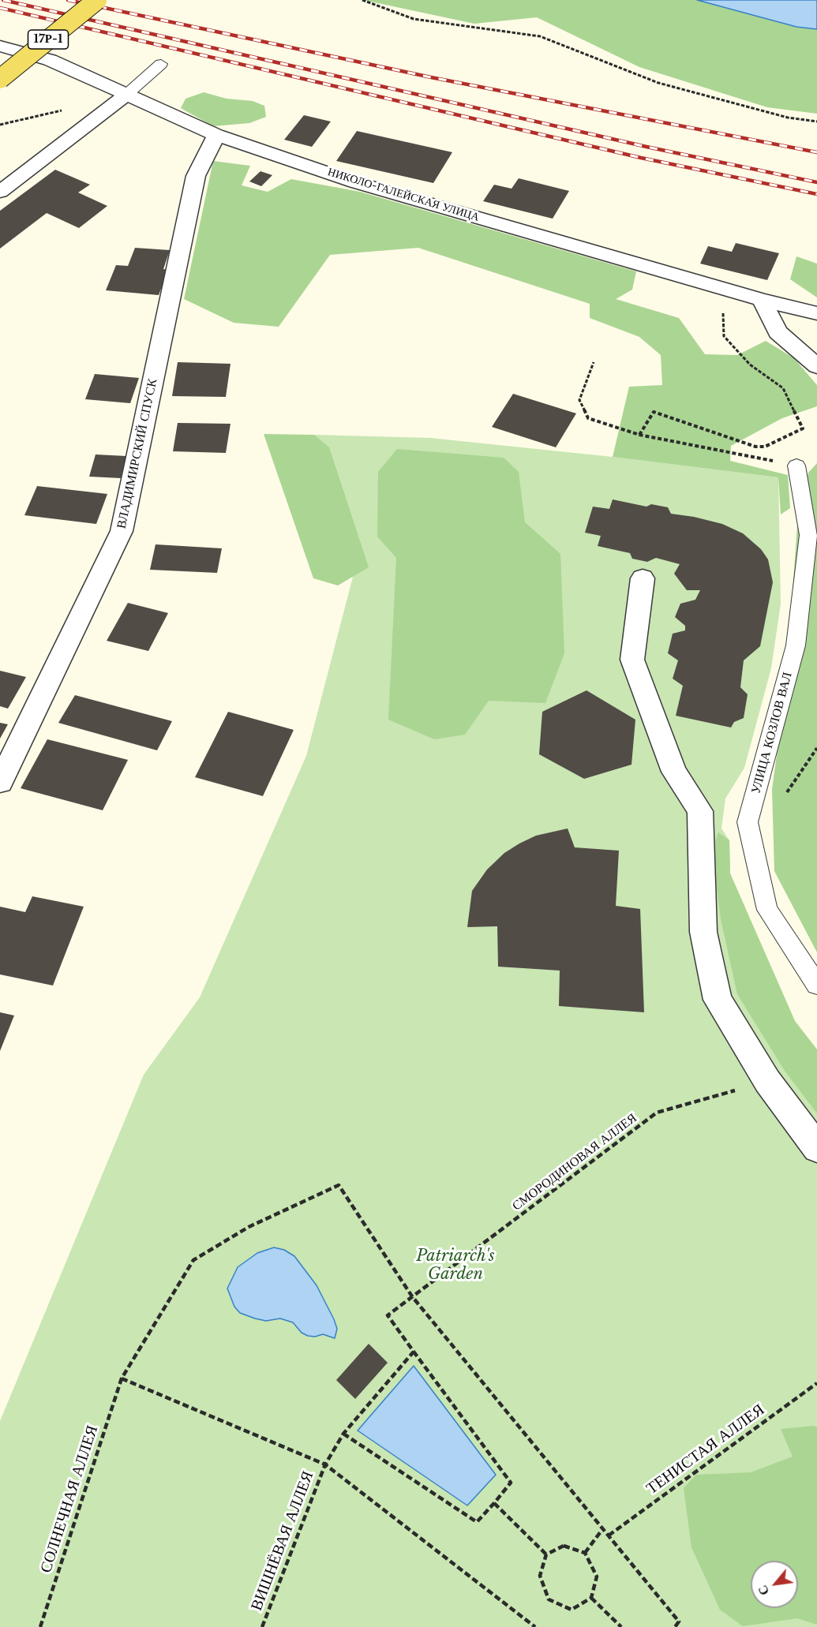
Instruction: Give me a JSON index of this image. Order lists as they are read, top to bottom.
{
  "streets": {
    "main road": ["17Р-1"],
    "street": ["НИКОЛО-ГАЛЕЙСКАЯ УЛИЦА", "ВЛАДИМИРСКИЙ СПУСК"],
    "lane": ["УЛИЦА КОЗЛОВ ВАЛ"],
    "path": [
      "СМОРОДИНОВАЯ АЛЛЕЯ",
      "ТЕНИСТАЯ АЛЛЕЯ",
      "СОЛНЕЧНАЯ АЛЛЕЯ",
      "ВИШНЁВАЯ АЛЛЕЯ"
    ]
  },
  "crossings": [
    ["НИКОЛО-ГАЛЕЙСКАЯ УЛИЦА", "ВЛАДИМИРСКИЙ СПУСК"],
    ["СМОРОДИНОВАЯ АЛЛЕЯ", "СОЛНЕЧНАЯ АЛЛЕЯ"],
    ["СМОРОДИНОВАЯ АЛЛЕЯ", "ВИШНЁВАЯ АЛЛЕЯ"]
  ],
  "parks": ["Patriarch's Garden"],
  "north": "bottom left"
}
